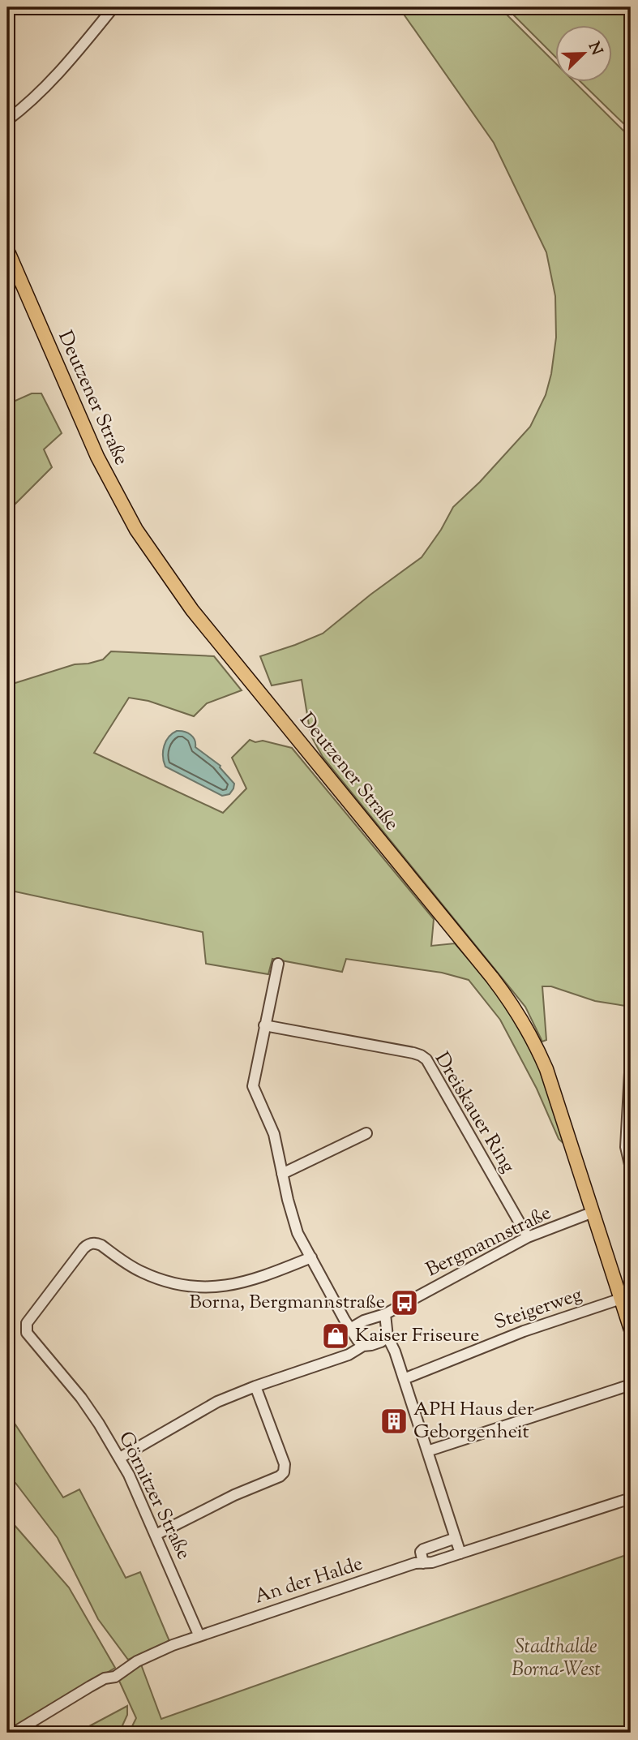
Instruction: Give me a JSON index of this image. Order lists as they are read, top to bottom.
{
  "streets": {
    "main road": ["Deutzener Straße"],
    "street": [
      "Dreiskauer Ring",
      "Bergmannstraße",
      "Steigerweg",
      "Görnitzer Straße",
      "An der Halde"
    ]
  },
  "crossings": [
    ["Deutzener Straße", "Bergmannstraße"],
    ["Deutzener Straße", "Steigerweg"],
    ["Dreiskauer Ring", "Bergmannstraße"],
    ["Görnitzer Straße", "An der Halde"]
  ],
  "parks": ["Stadthalde Borna-West"],
  "places": {
    "bus stop": ["Borna, Bergmannstraße"],
    "shop": ["Kaiser Friseure"],
    "building": ["APH Haus der Geborgenheit"]
  },
  "north": "top right"
}
